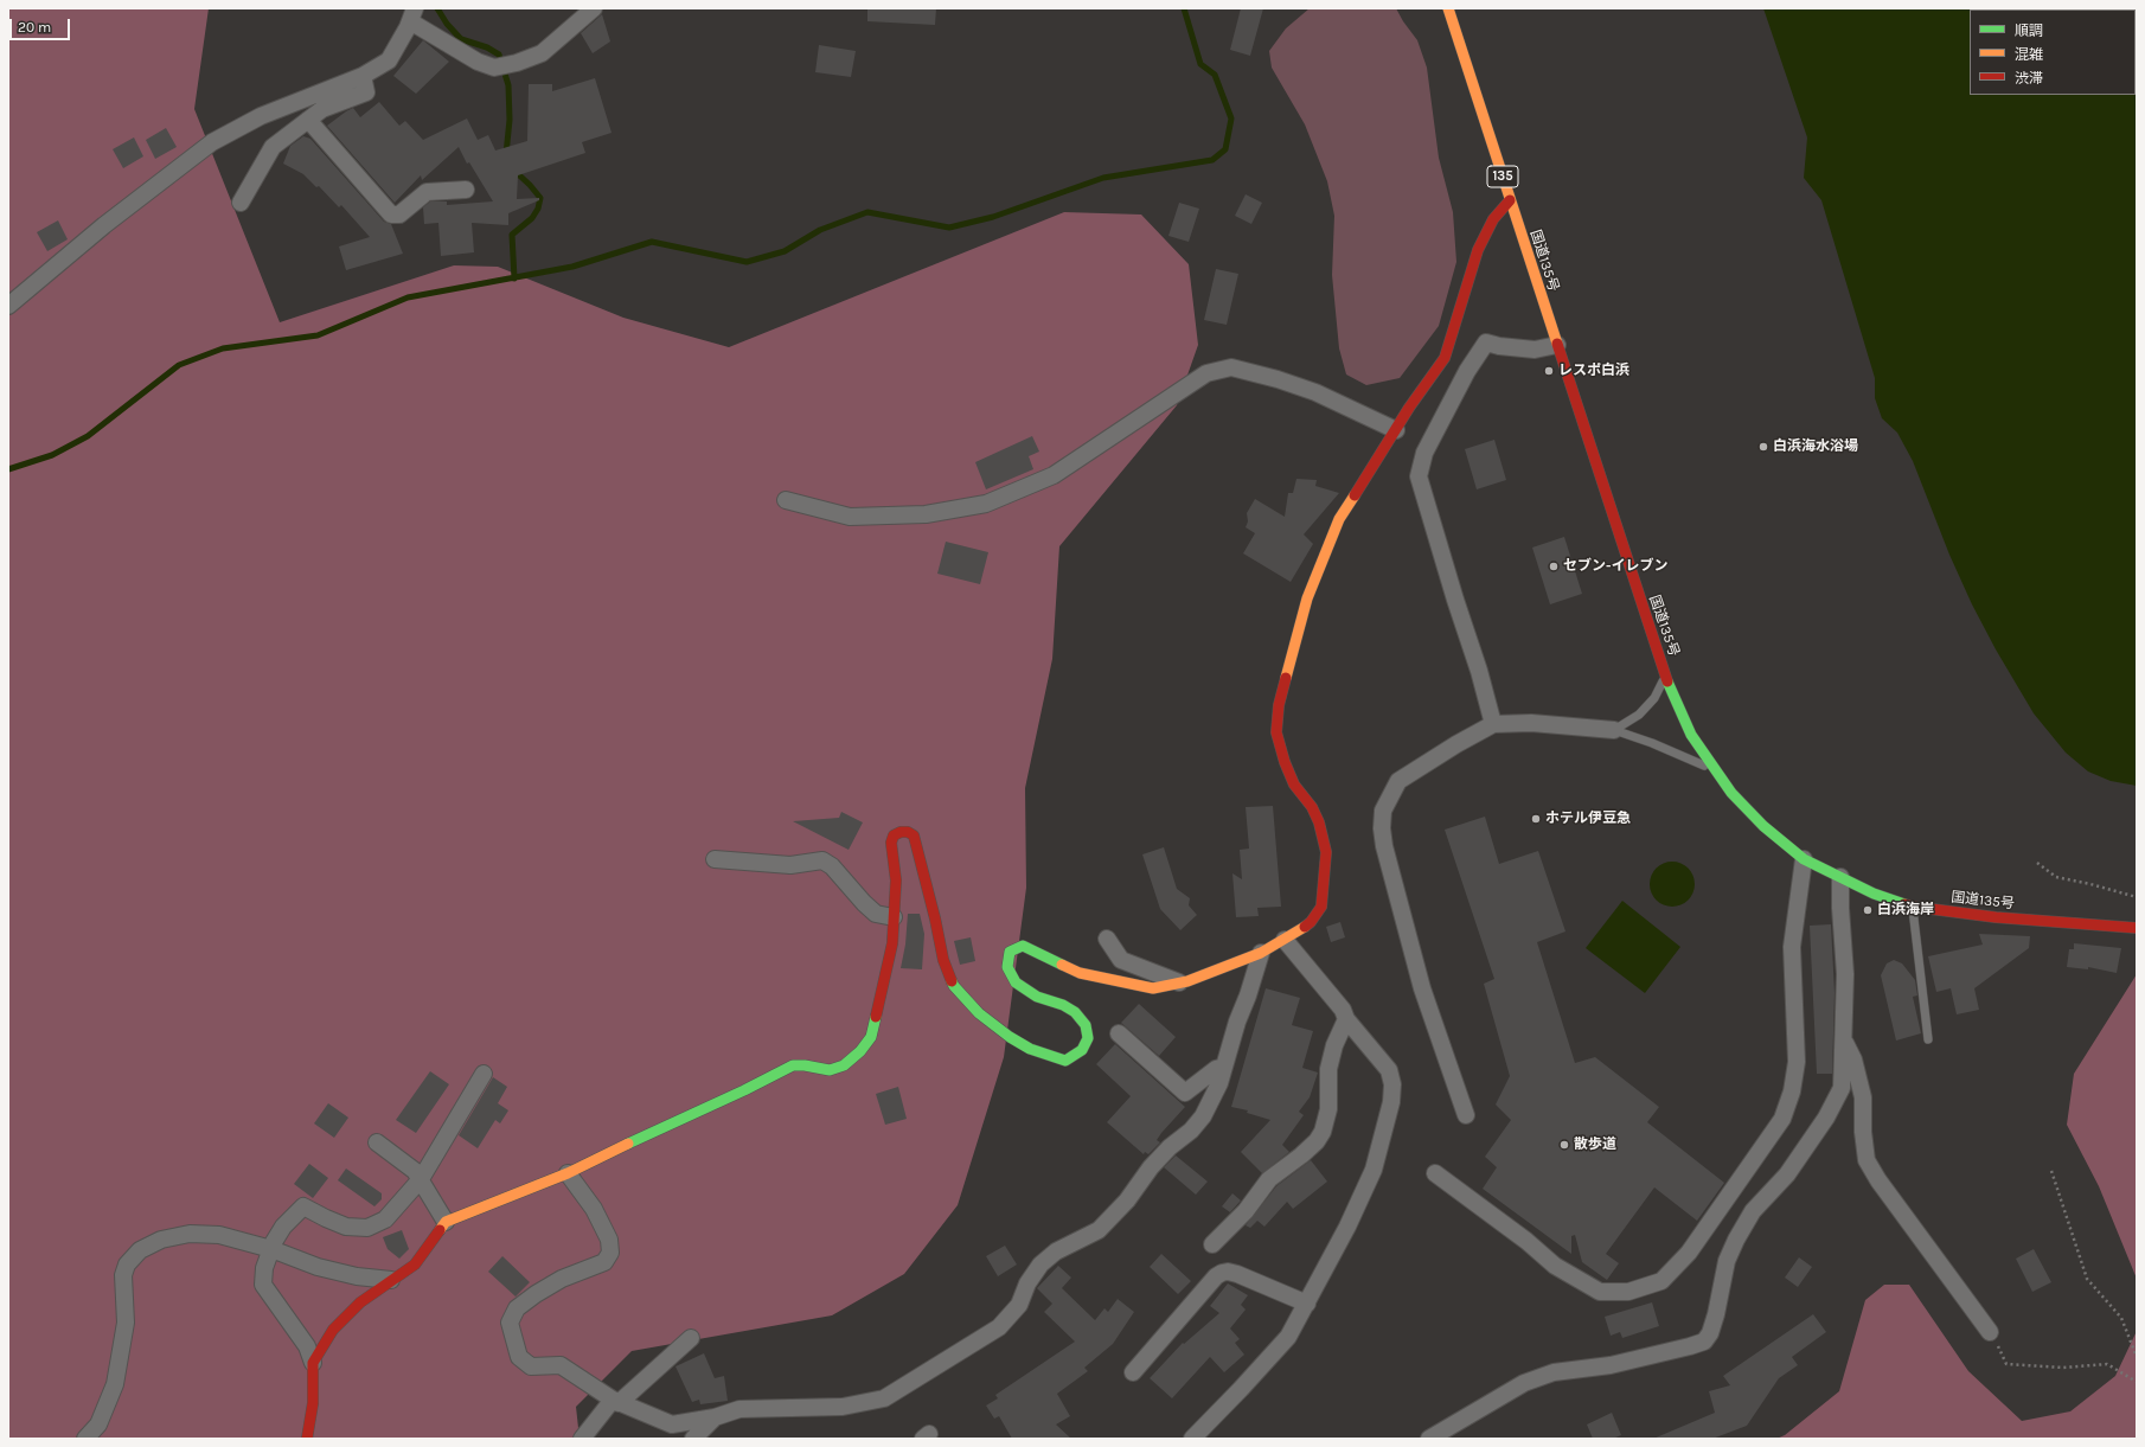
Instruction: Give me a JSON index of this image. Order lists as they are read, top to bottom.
{
  "streets": {
    "main road": ["135", "国道135号"]
  },
  "places": [
    "レスポ白浜",
    "白浜海水浴場",
    "セブン-イレブン",
    "ホテル伊豆急",
    "白浜海岸",
    "散歩道"
  ],
  "legend": ["順調", "混雑", "渋滞"],
  "scale_bar": "20 m"
}
